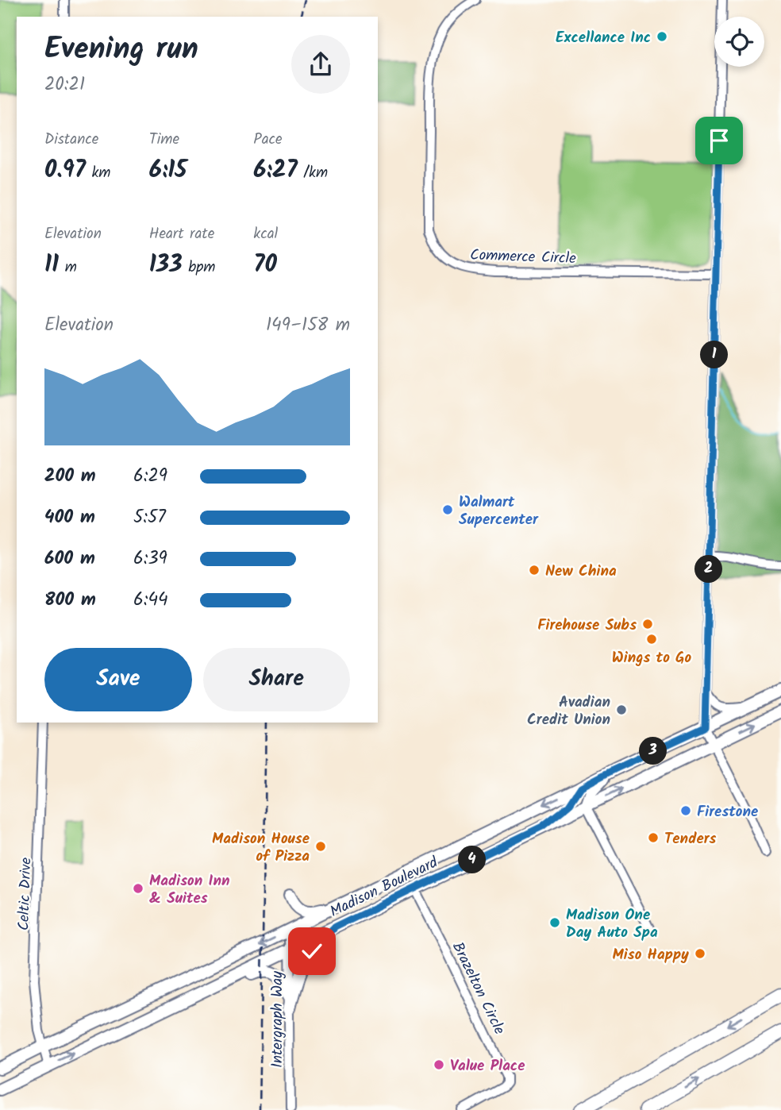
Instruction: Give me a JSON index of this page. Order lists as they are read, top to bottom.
{
  "streets": {
    "main road": ["Madison Boulevard"],
    "street": [
      "Commerce Circle",
      "Celtic Drive",
      "Brazelton Circle",
      "Intergraph Way"
    ]
  },
  "crossings": [
    ["Madison Boulevard", "Celtic Drive"],
    ["Madison Boulevard", "Brazelton Circle"],
    ["Madison Boulevard", "Intergraph Way"]
  ],
  "places": [
    "Excellance Inc",
    "Walmart Supercenter",
    "New China",
    "Firehouse Subs",
    "Wings to Go",
    "Avadian Credit Union",
    "Firestone",
    "Tenders",
    "Madison House of Pizza",
    "Madison Inn & Suites",
    "Madison One Day Auto Spa",
    "Miso Happy",
    "Value Place"
  ],
  "page": {
    "heading": ["Evening run", "20:21"],
    "stats": [
      ["Distance", "0.97 km"],
      ["Time", "6:15"],
      ["Pace", "6:27 /km"],
      ["Elevation", "11 m"],
      ["Heart rate", "133 bpm"],
      ["kcal", "70"]
    ],
    "chart": ["Elevation", "149–158 m"],
    "pins": [
      "1",
      "2",
      "3",
      "4"
    ],
    "list": [
      {
        "name": "200 m",
        "note": "6:29"
      },
      {
        "name": "400 m",
        "note": "5:57"
      },
      {
        "name": "600 m",
        "note": "6:39"
      },
      {
        "name": "800 m",
        "note": "6:44"
      }
    ],
    "buttons": ["Save", "Share"]
  }
}
